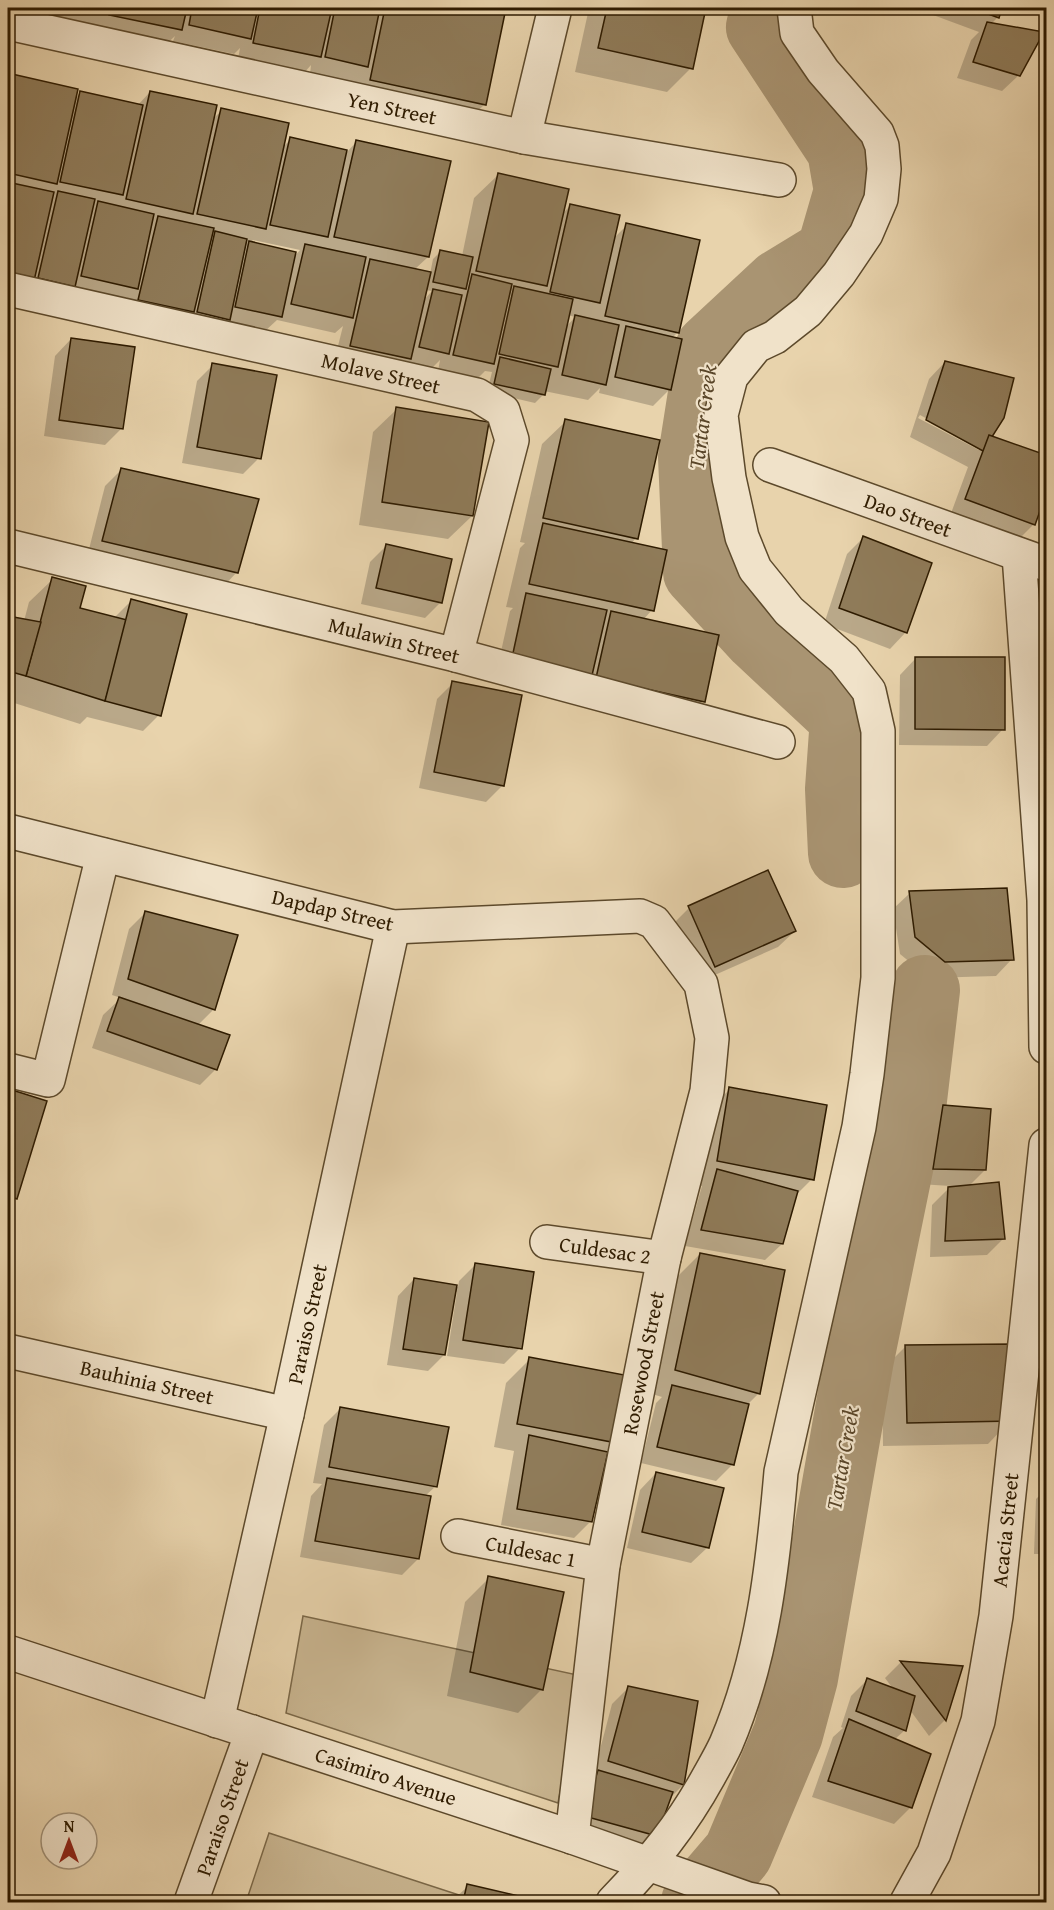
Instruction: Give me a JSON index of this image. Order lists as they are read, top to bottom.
{
  "streets": {
    "street": [
      "Yen Street",
      "Molave Street",
      "Dao Street",
      "Mulawin Street",
      "Dapdap Street",
      "Culdesac 2",
      "Paraiso Street",
      "Rosewood Street",
      "Bauhinia Street",
      "Acacia Street",
      "Culdesac 1",
      "Casimiro Avenue"
    ]
  },
  "crossings": [
    ["Molave Street", "Mulawin Street"],
    ["Dapdap Street", "Paraiso Street"],
    ["Dapdap Street", "Rosewood Street"],
    ["Culdesac 2", "Rosewood Street"],
    ["Paraiso Street", "Bauhinia Street"],
    ["Paraiso Street", "Casimiro Avenue"],
    ["Rosewood Street", "Culdesac 1"],
    ["Rosewood Street", "Casimiro Avenue"]
  ],
  "water": ["Tartar Creek"],
  "north": "top"
}
